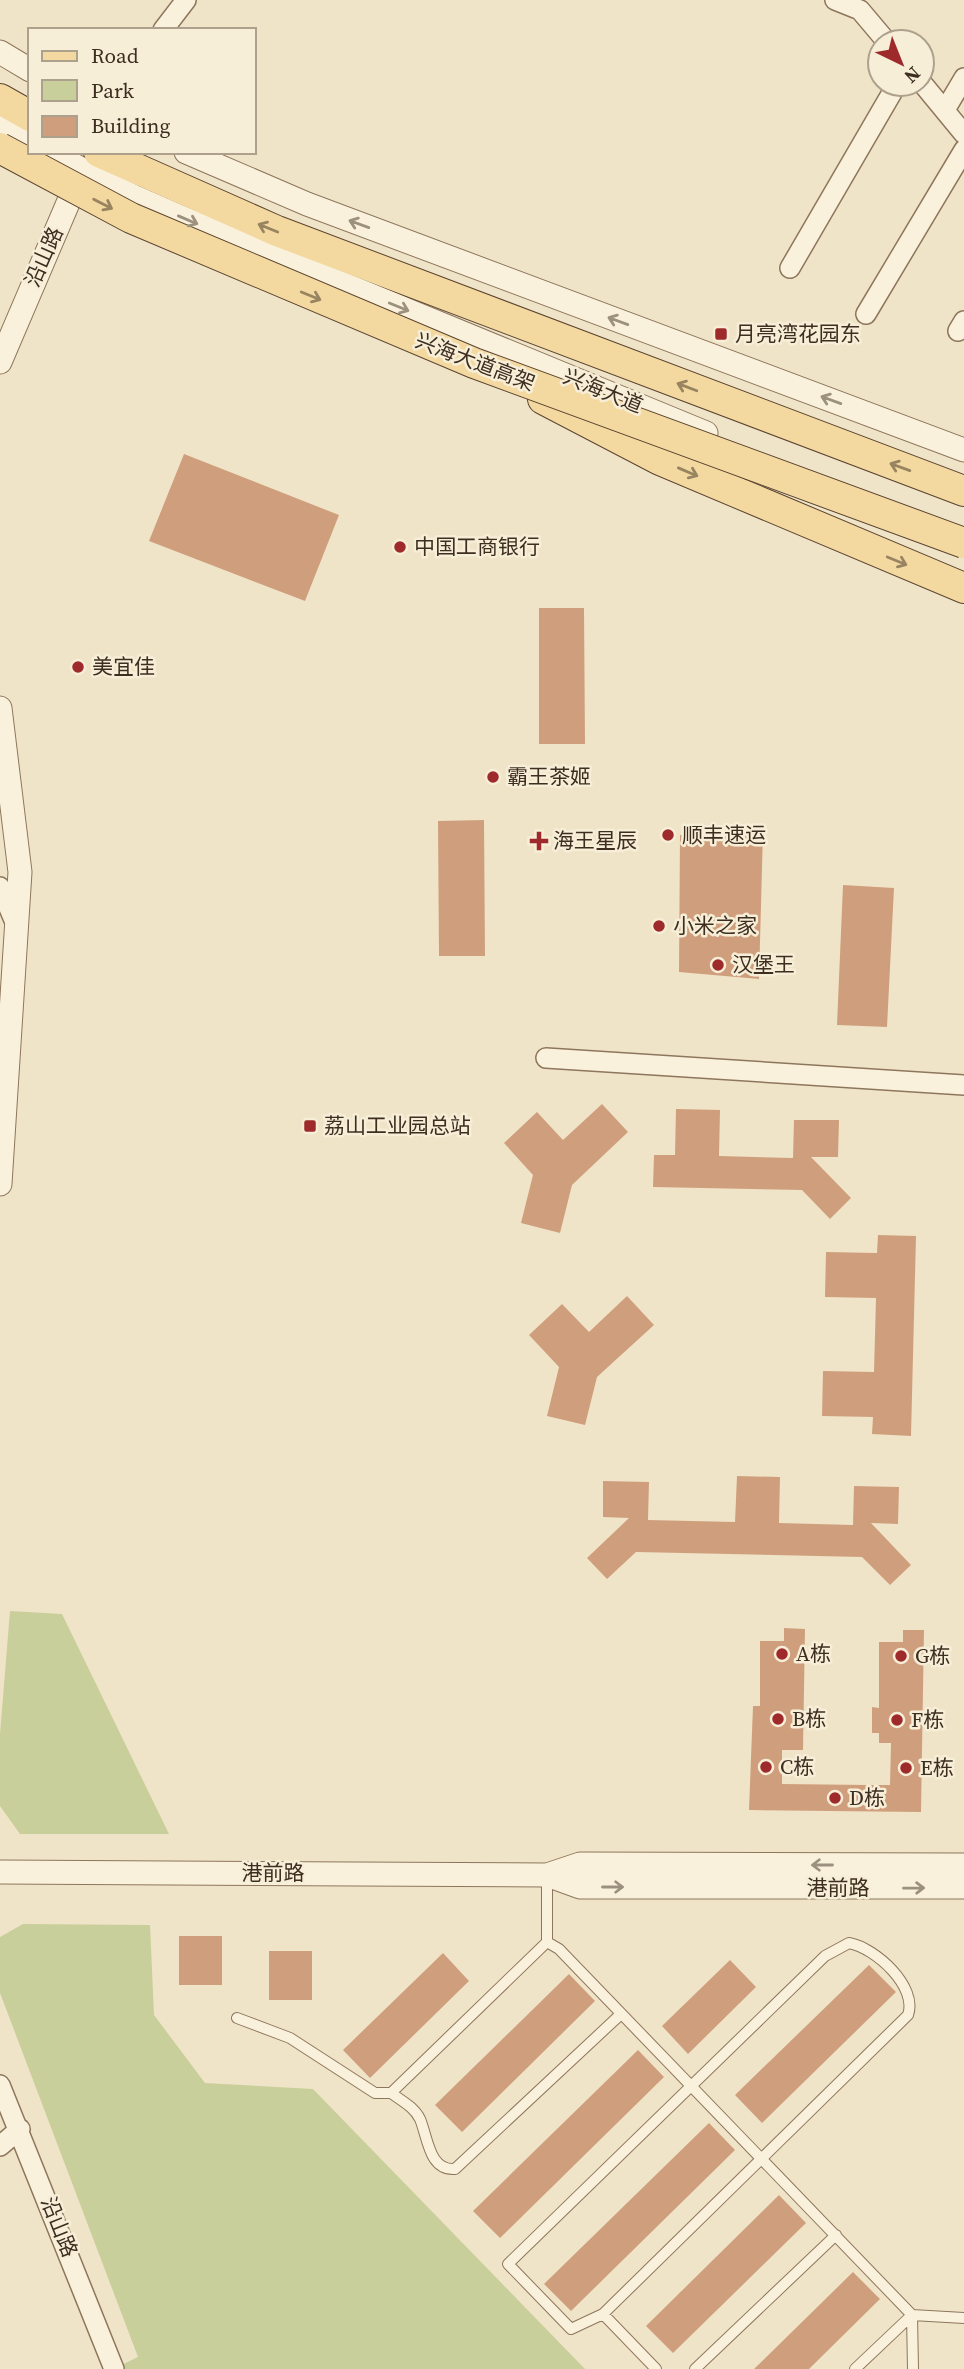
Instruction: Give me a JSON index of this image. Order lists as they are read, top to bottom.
{
  "streets": {
    "main road": ["兴海大道高架"],
    "street": ["沿山路", "兴海大道", "港前路"]
  },
  "crossings": [
    ["沿山路", "兴海大道"]
  ],
  "places": {
    "transit": ["月亮湾花园东", "荔山工业园总站"],
    "other": [
      "中国工商银行",
      "美宜佳",
      "霸王茶姬",
      "顺丰速运",
      "小米之家",
      "汉堡王",
      "A栋",
      "G栋",
      "B栋",
      "F栋",
      "C栋",
      "E栋",
      "D栋"
    ],
    "health": ["海王星辰"]
  },
  "legend": ["Road", "Park", "Building"],
  "north": "bottom right"
}
